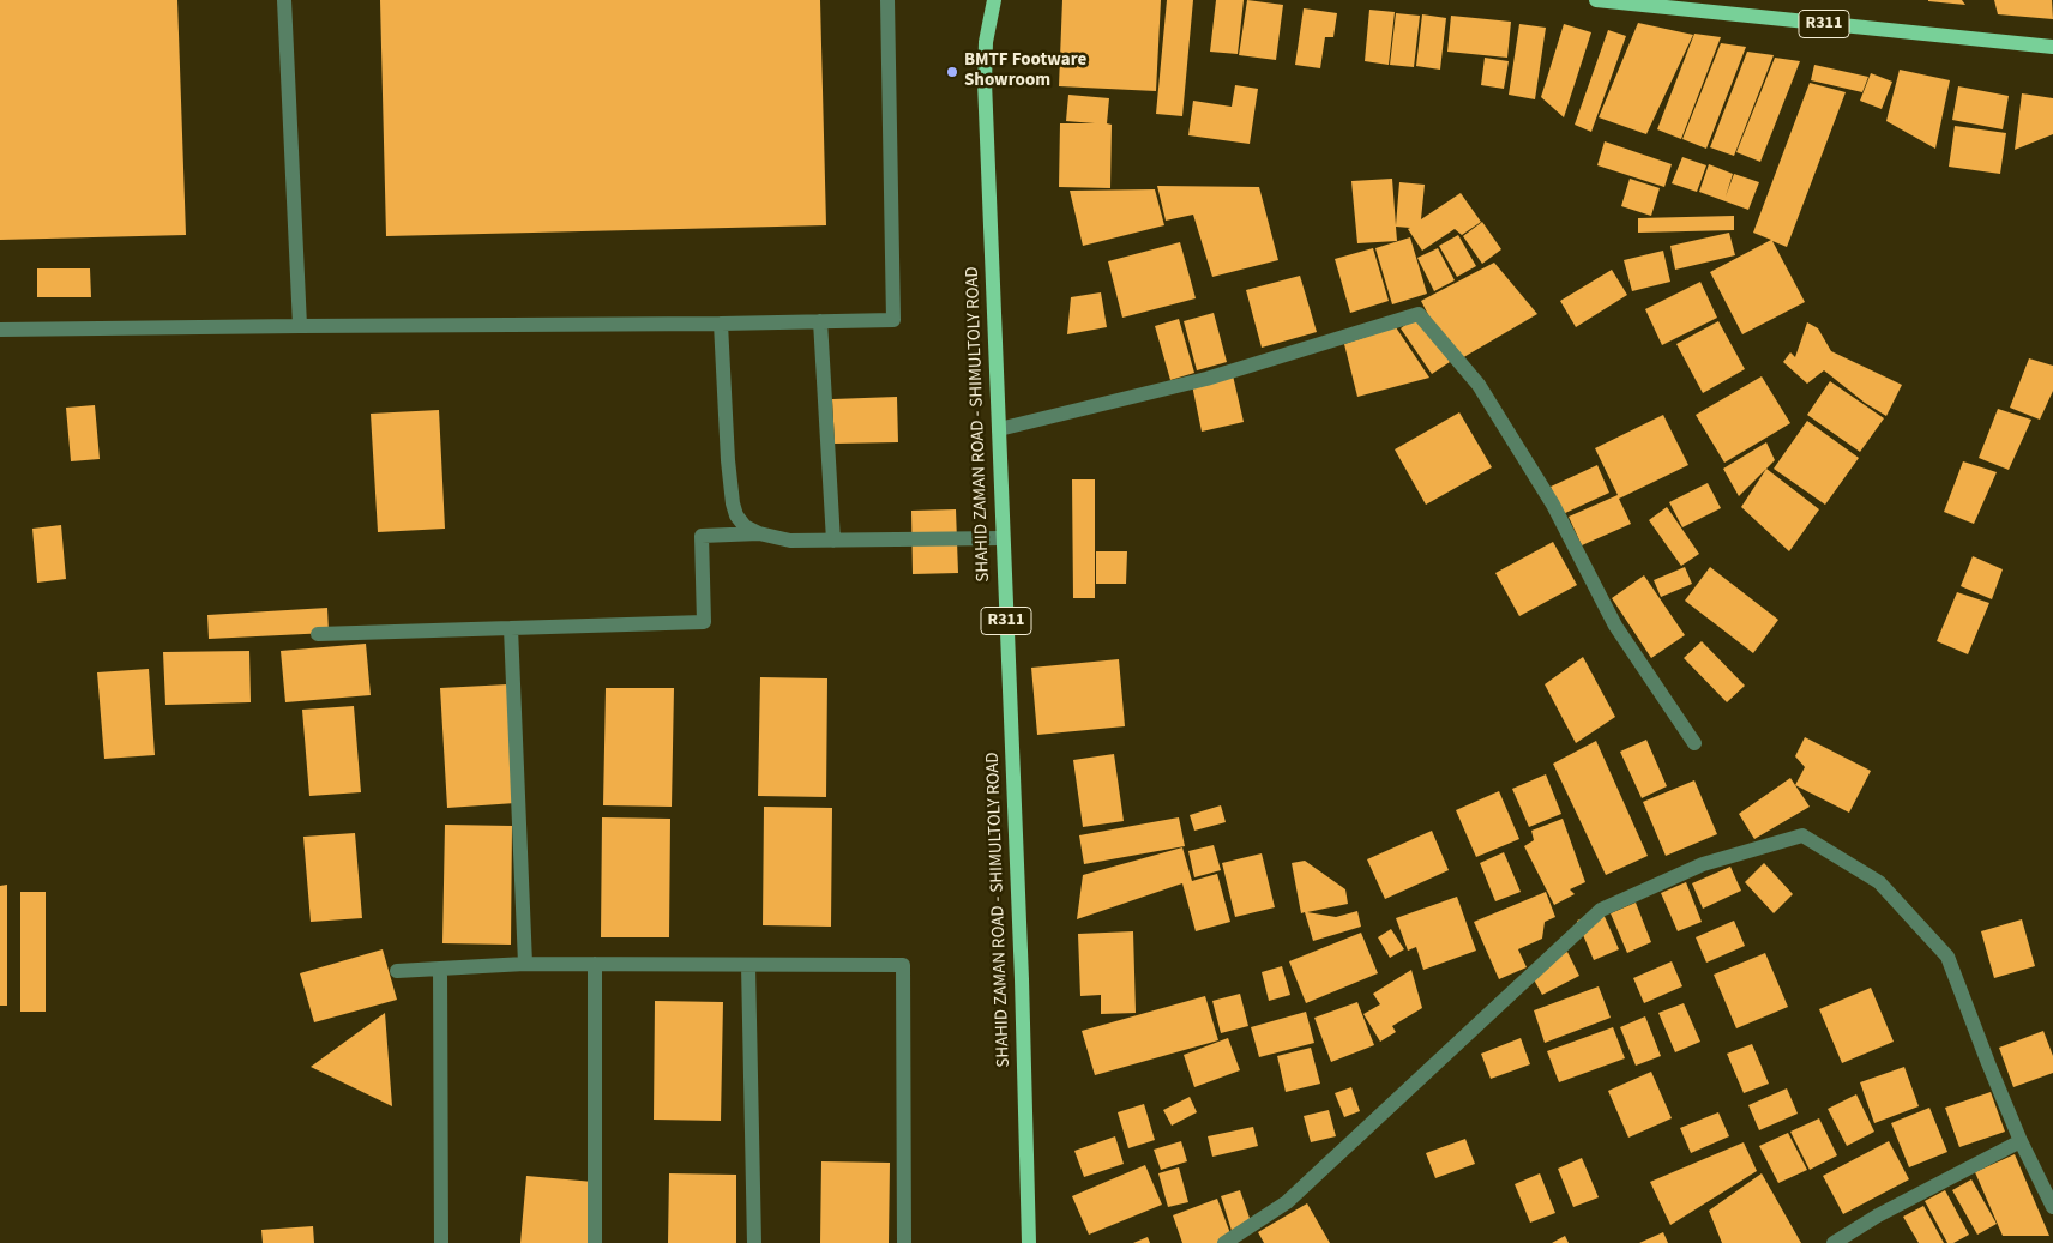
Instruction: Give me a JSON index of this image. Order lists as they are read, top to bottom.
{
  "streets": {
    "main road": ["R311", "SHAHID ZAMAN ROAD - SHIMULTOLY ROAD"]
  },
  "places": ["BMTF Footware Showroom"]
}
